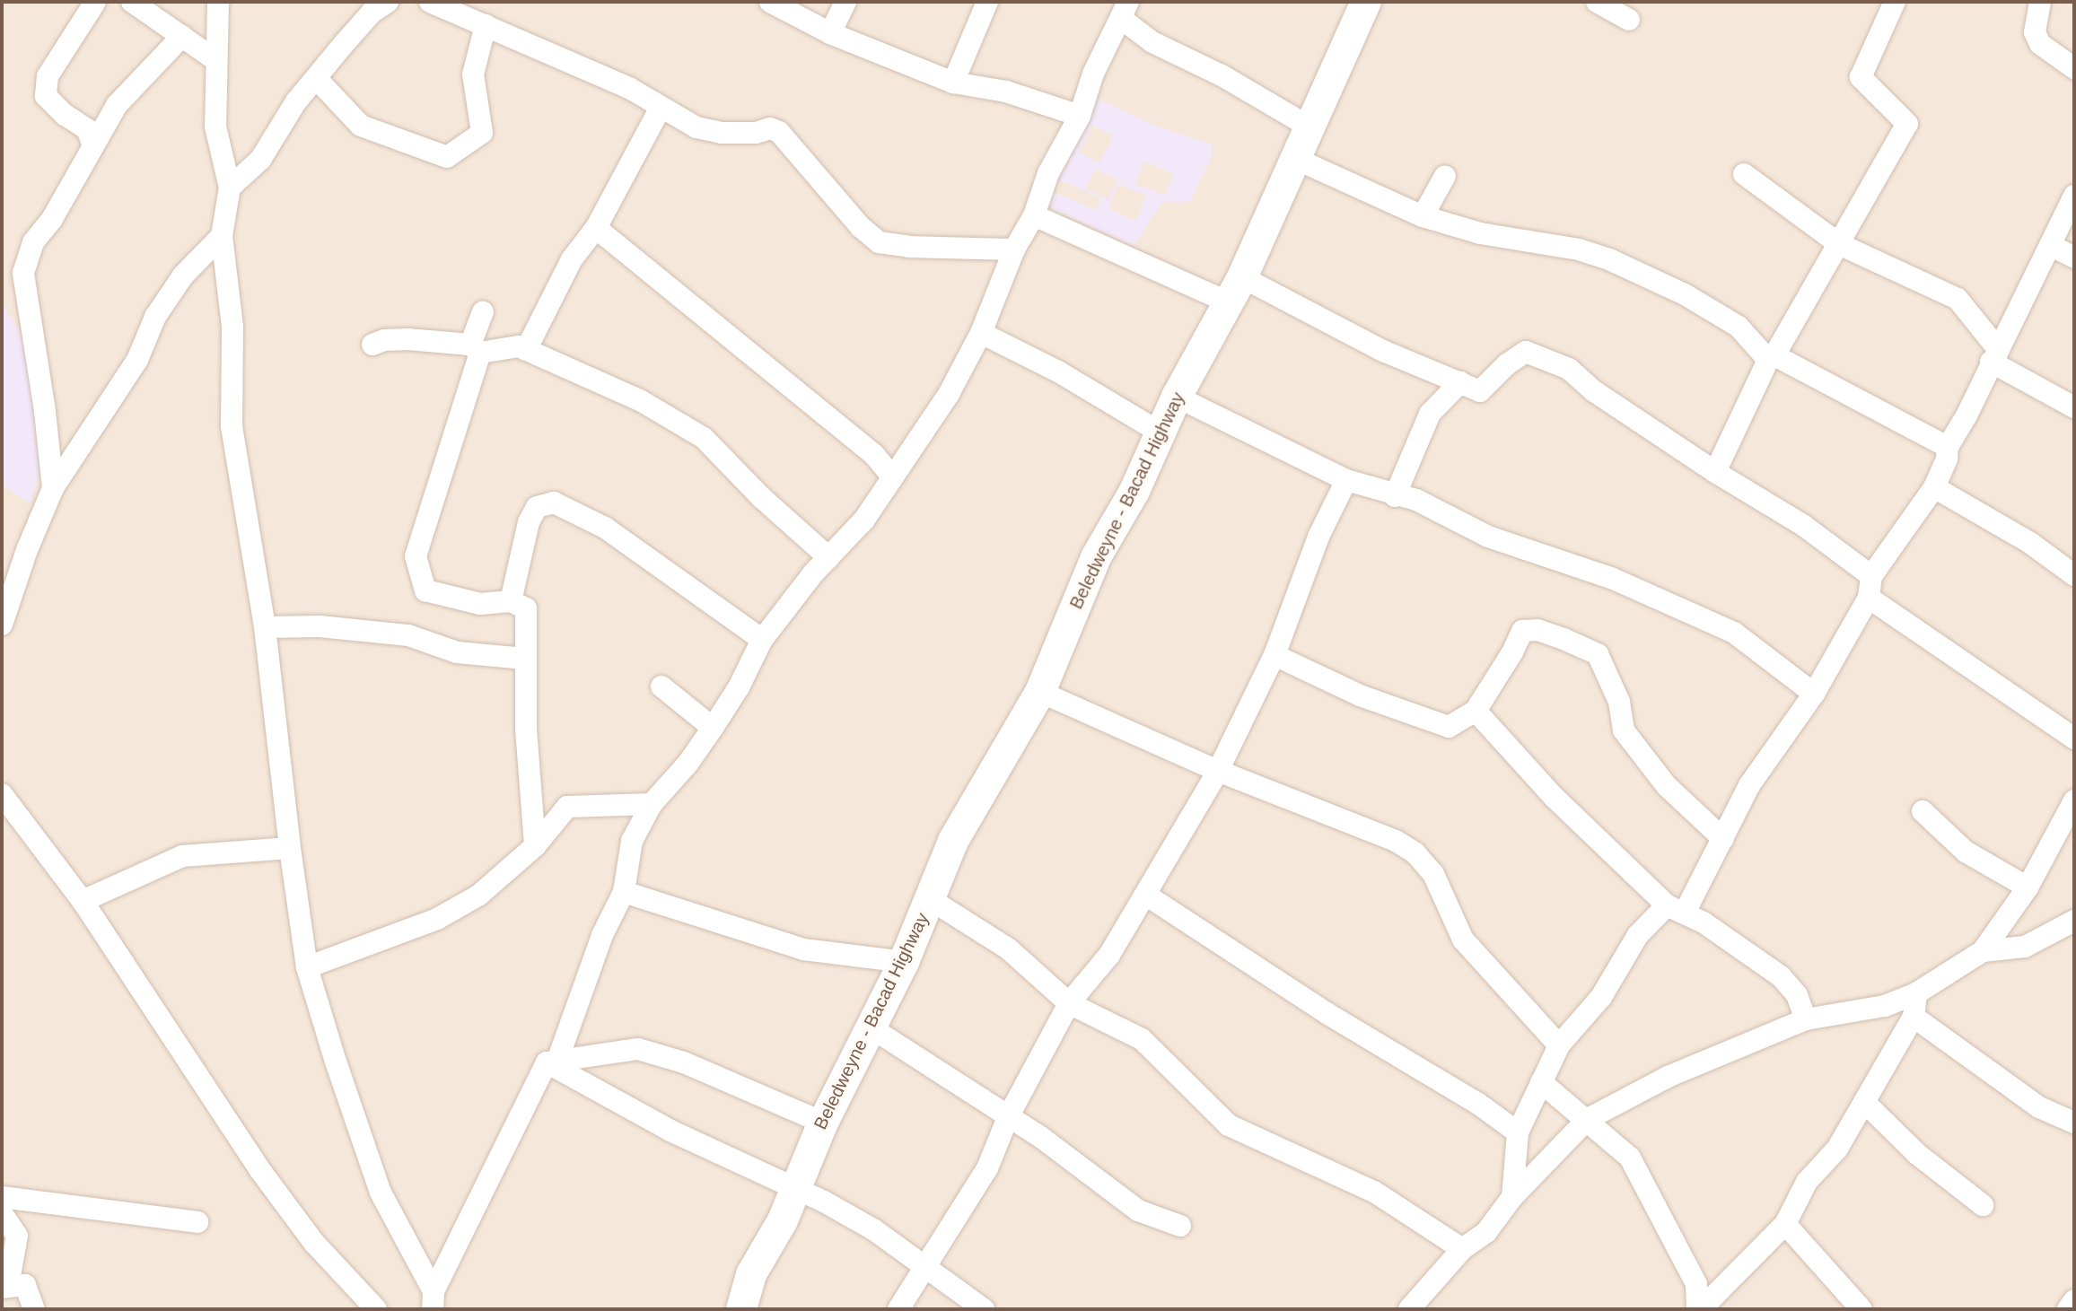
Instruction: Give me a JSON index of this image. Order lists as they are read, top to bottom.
{
  "streets": {
    "street": ["Beledweyne - Bacad Highway"]
  }
}
